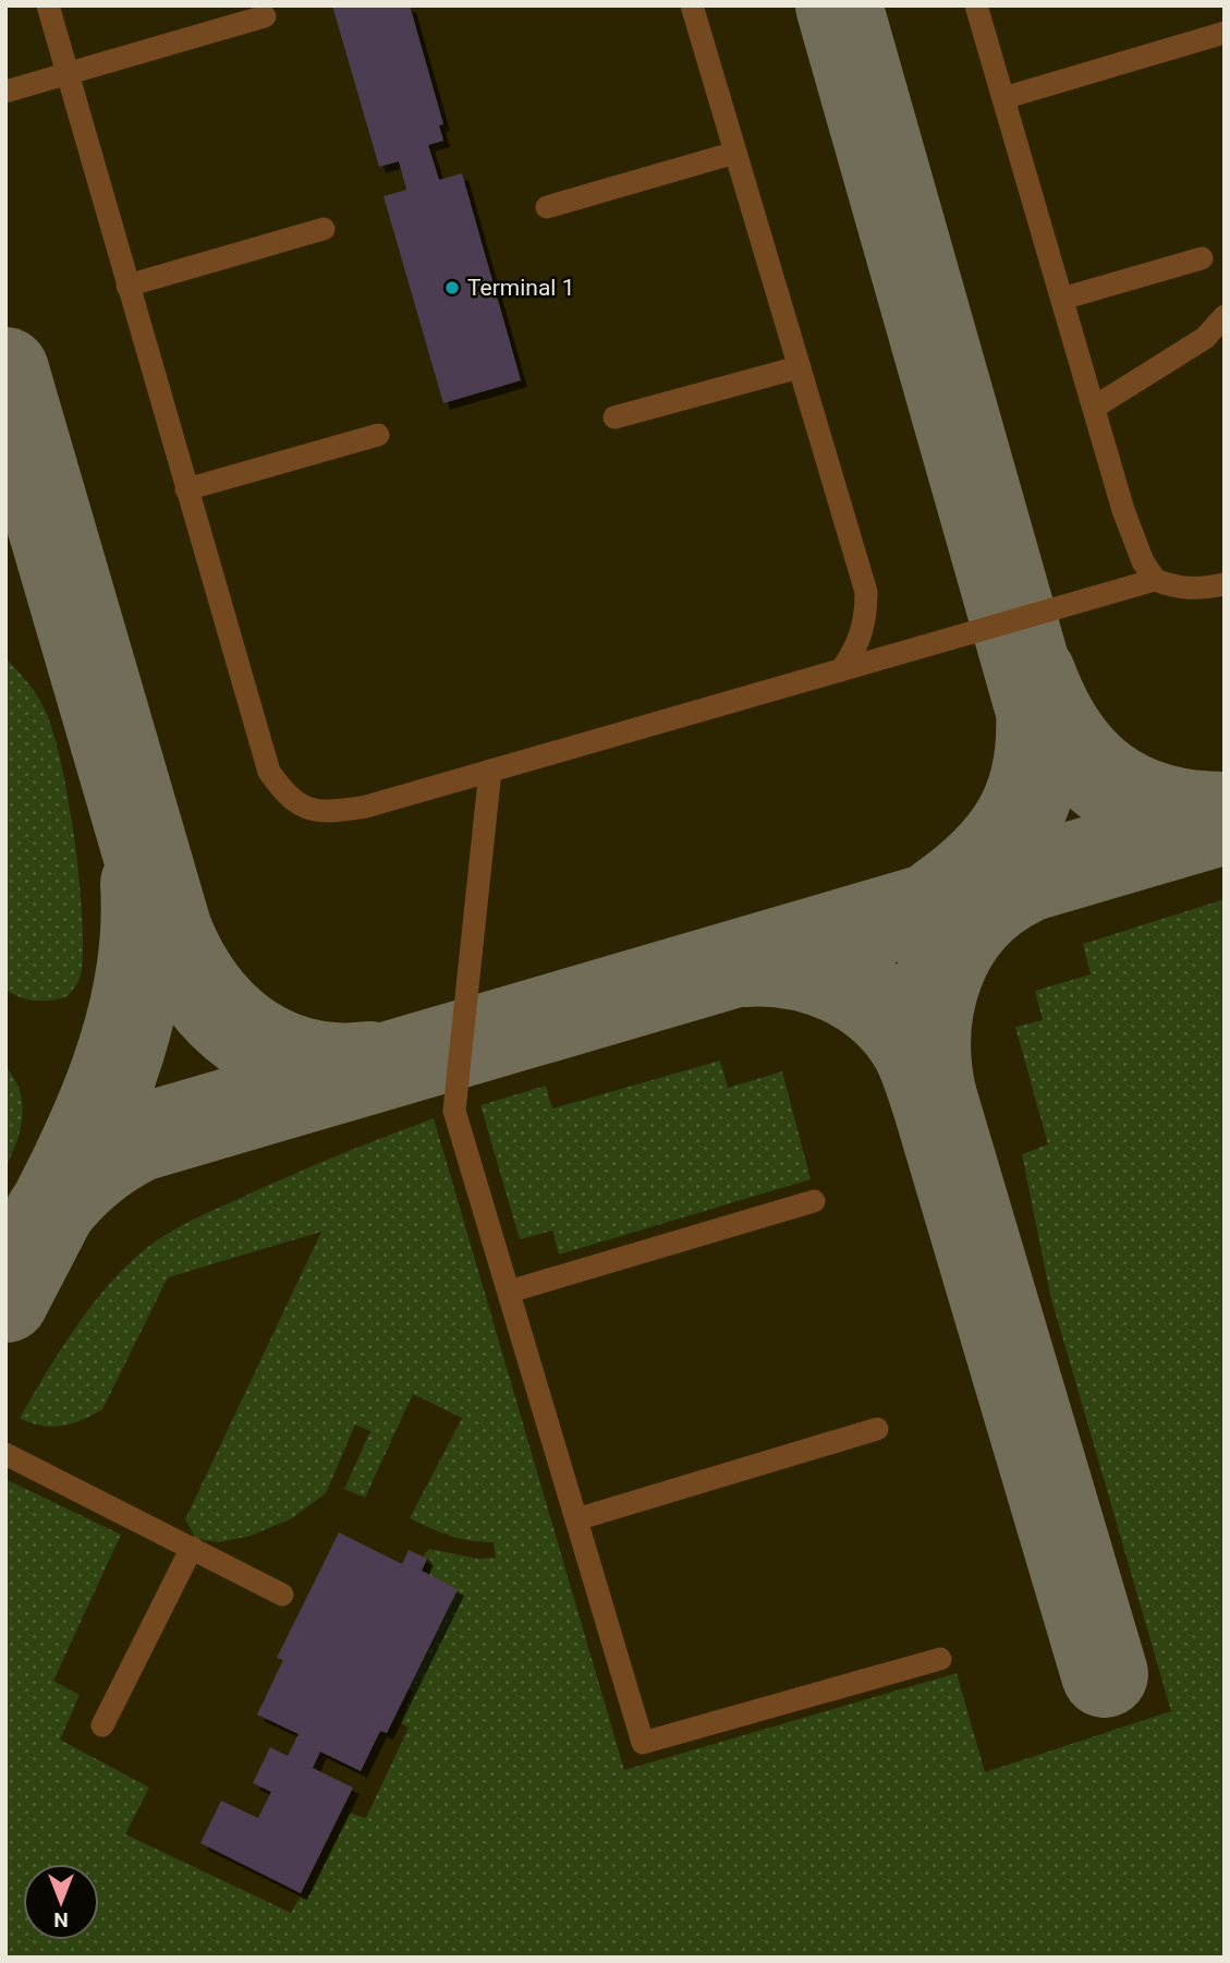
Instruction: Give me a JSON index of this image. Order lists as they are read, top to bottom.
{
  "places": ["Terminal 1"],
  "north": "bottom"
}
